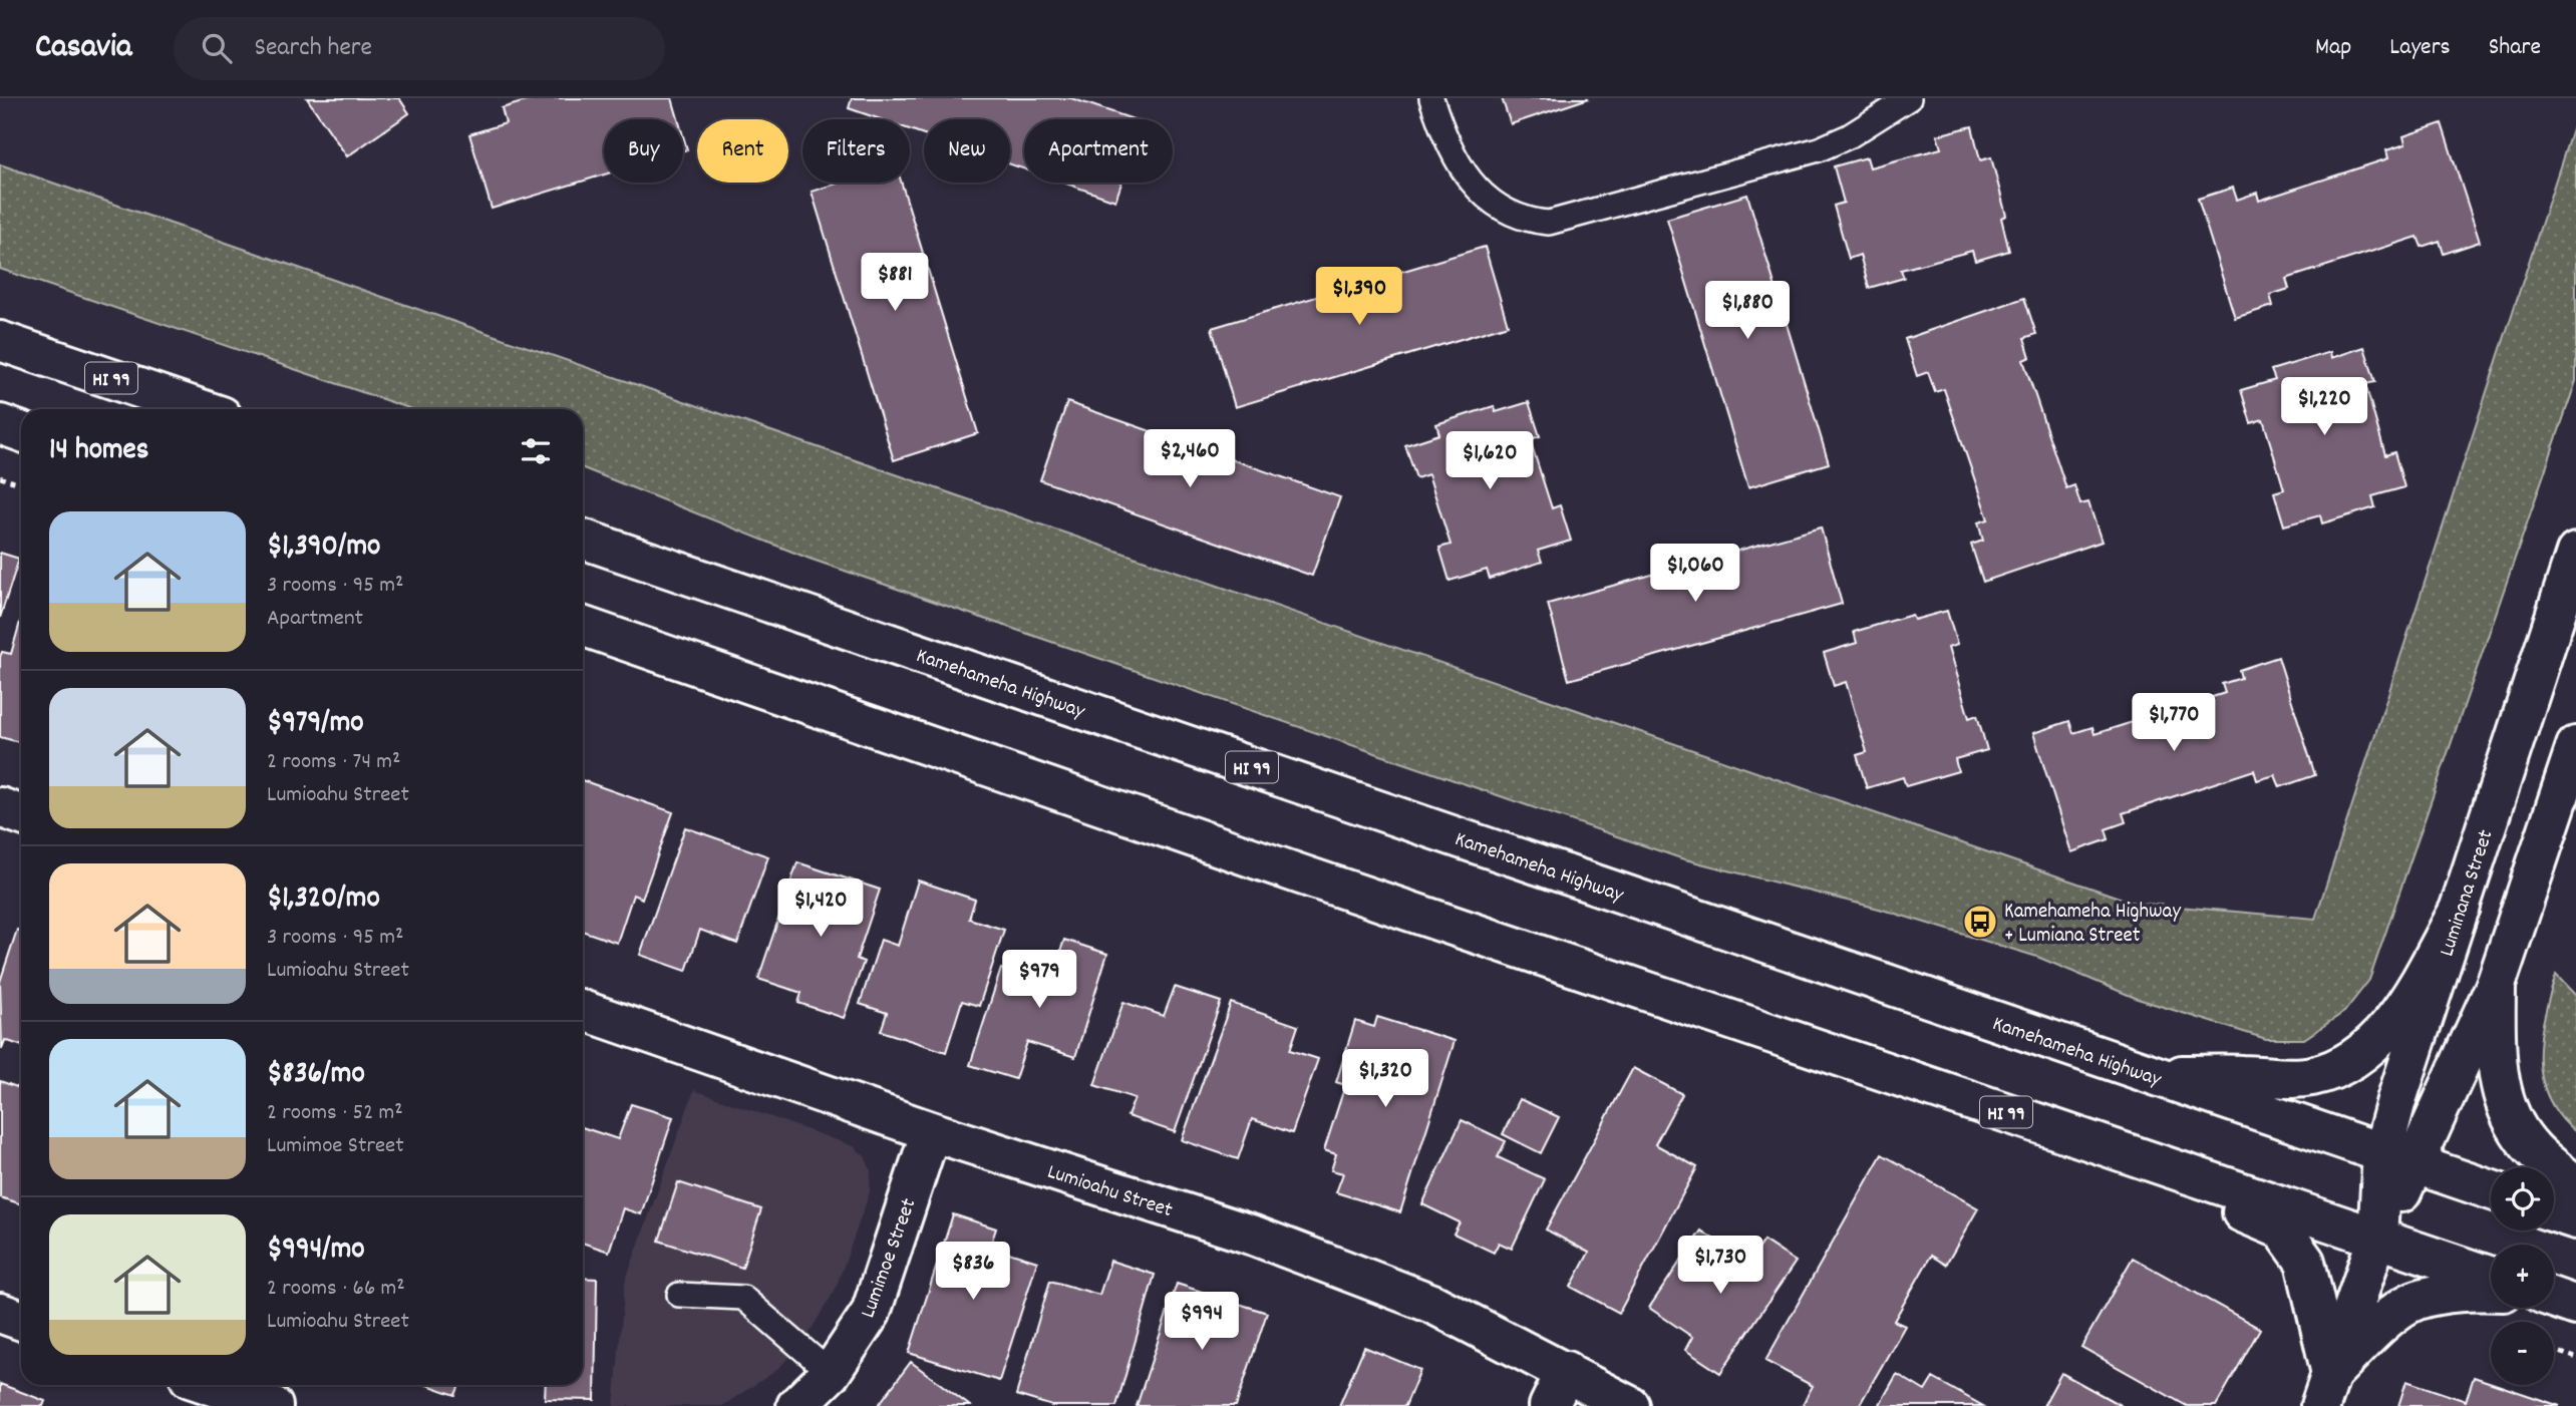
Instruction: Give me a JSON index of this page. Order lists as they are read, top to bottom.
{
  "streets": {
    "main road": [
      "HI 99",
      "Kamehameha Highway",
      "Luminana Street",
      "Lumioahu Street",
      "Lumimoe Street"
    ]
  },
  "crossings": [
    ["HI 99", "Luminana Street"],
    ["Kamehameha Highway", "Luminana Street"],
    ["Lumioahu Street", "Lumimoe Street"]
  ],
  "places": {
    "bus stop": ["Kamehameha Highway + Lumiana Street"]
  },
  "page": {
    "header": "Casavia",
    "search": "Search here",
    "nav": ["Map", "Layers", "Share"],
    "chip": [
      "Buy",
      "Rent",
      "Filters",
      "New",
      "Apartment"
    ],
    "price": [
      "$881",
      "$1,390",
      "$1,880",
      "$1,220",
      "$2,460",
      "$1,620",
      "$1,060",
      "$1,770",
      "$1,420",
      "$979",
      "$1,320",
      "$1,730",
      "$836",
      "$994"
    ],
    "heading": "14 homes",
    "list": [
      {
        "name": "$1,390/mo",
        "note": "3 rooms · 95 m² · Apartment"
      },
      {
        "name": "$979/mo",
        "note": "2 rooms · 74 m² · Lumioahu Street"
      },
      {
        "name": "$1,320/mo",
        "note": "3 rooms · 95 m² · Lumioahu Street"
      },
      {
        "name": "$836/mo",
        "note": "2 rooms · 52 m² · Lumimoe Street"
      },
      {
        "name": "$994/mo",
        "note": "2 rooms · 66 m² · Lumioahu Street"
      }
    ],
    "map_buttons": ["+", "−"]
  }
}
